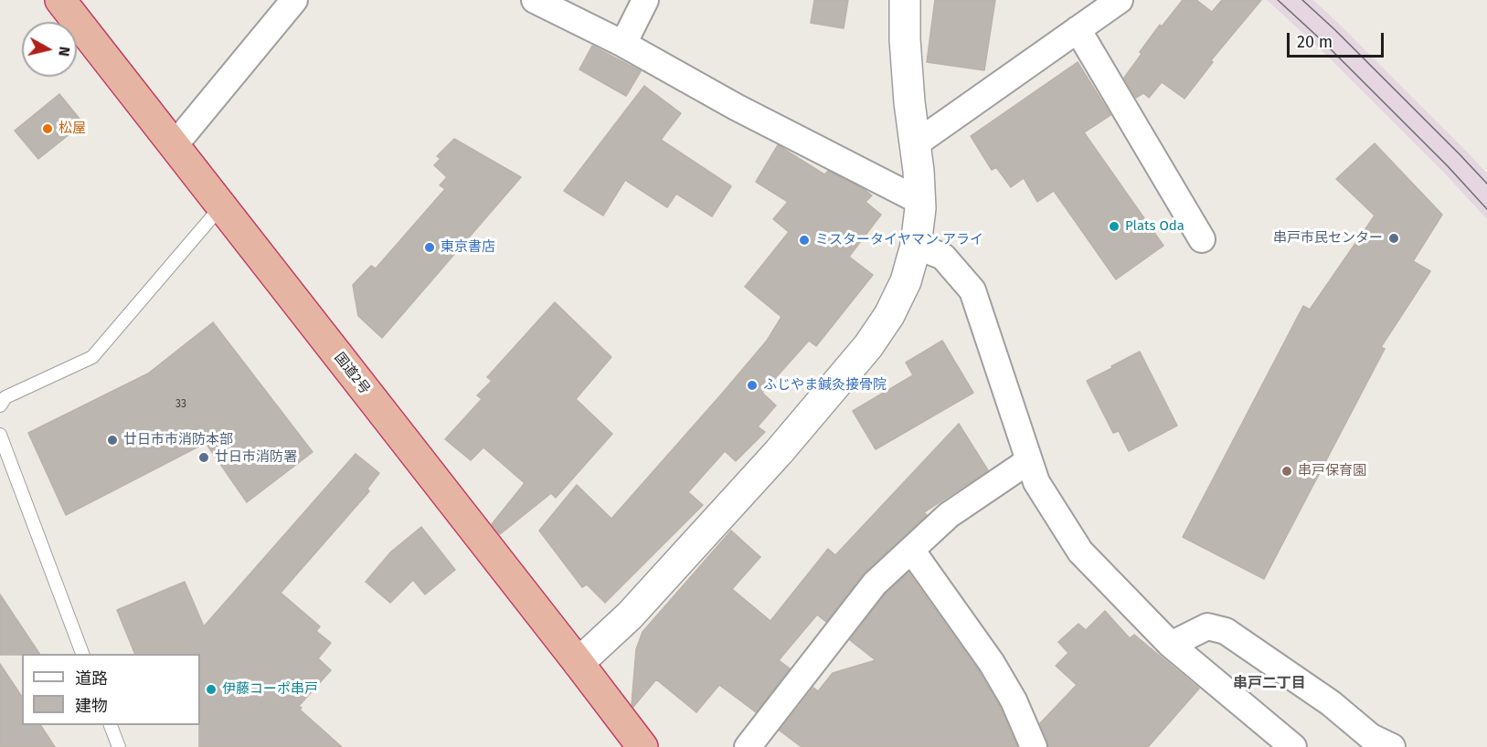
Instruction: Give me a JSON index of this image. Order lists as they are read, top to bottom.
{
  "streets": {
    "highway": ["国道2号"]
  },
  "districts": ["串戸二丁目"],
  "places": [
    "松屋",
    "Plats Oda",
    "串戸市民センター",
    "ミスタータイヤマン アライ",
    "東京書店",
    "ふじやま鍼灸接骨院",
    "廿日市市消防本部",
    "廿日市消防署",
    "串戸保育園",
    "伊藤コーポ串戸"
  ],
  "house_numbers": ["33"],
  "legend": ["道路", "建物"],
  "scale_bar": "20 m",
  "north": "right"
}
